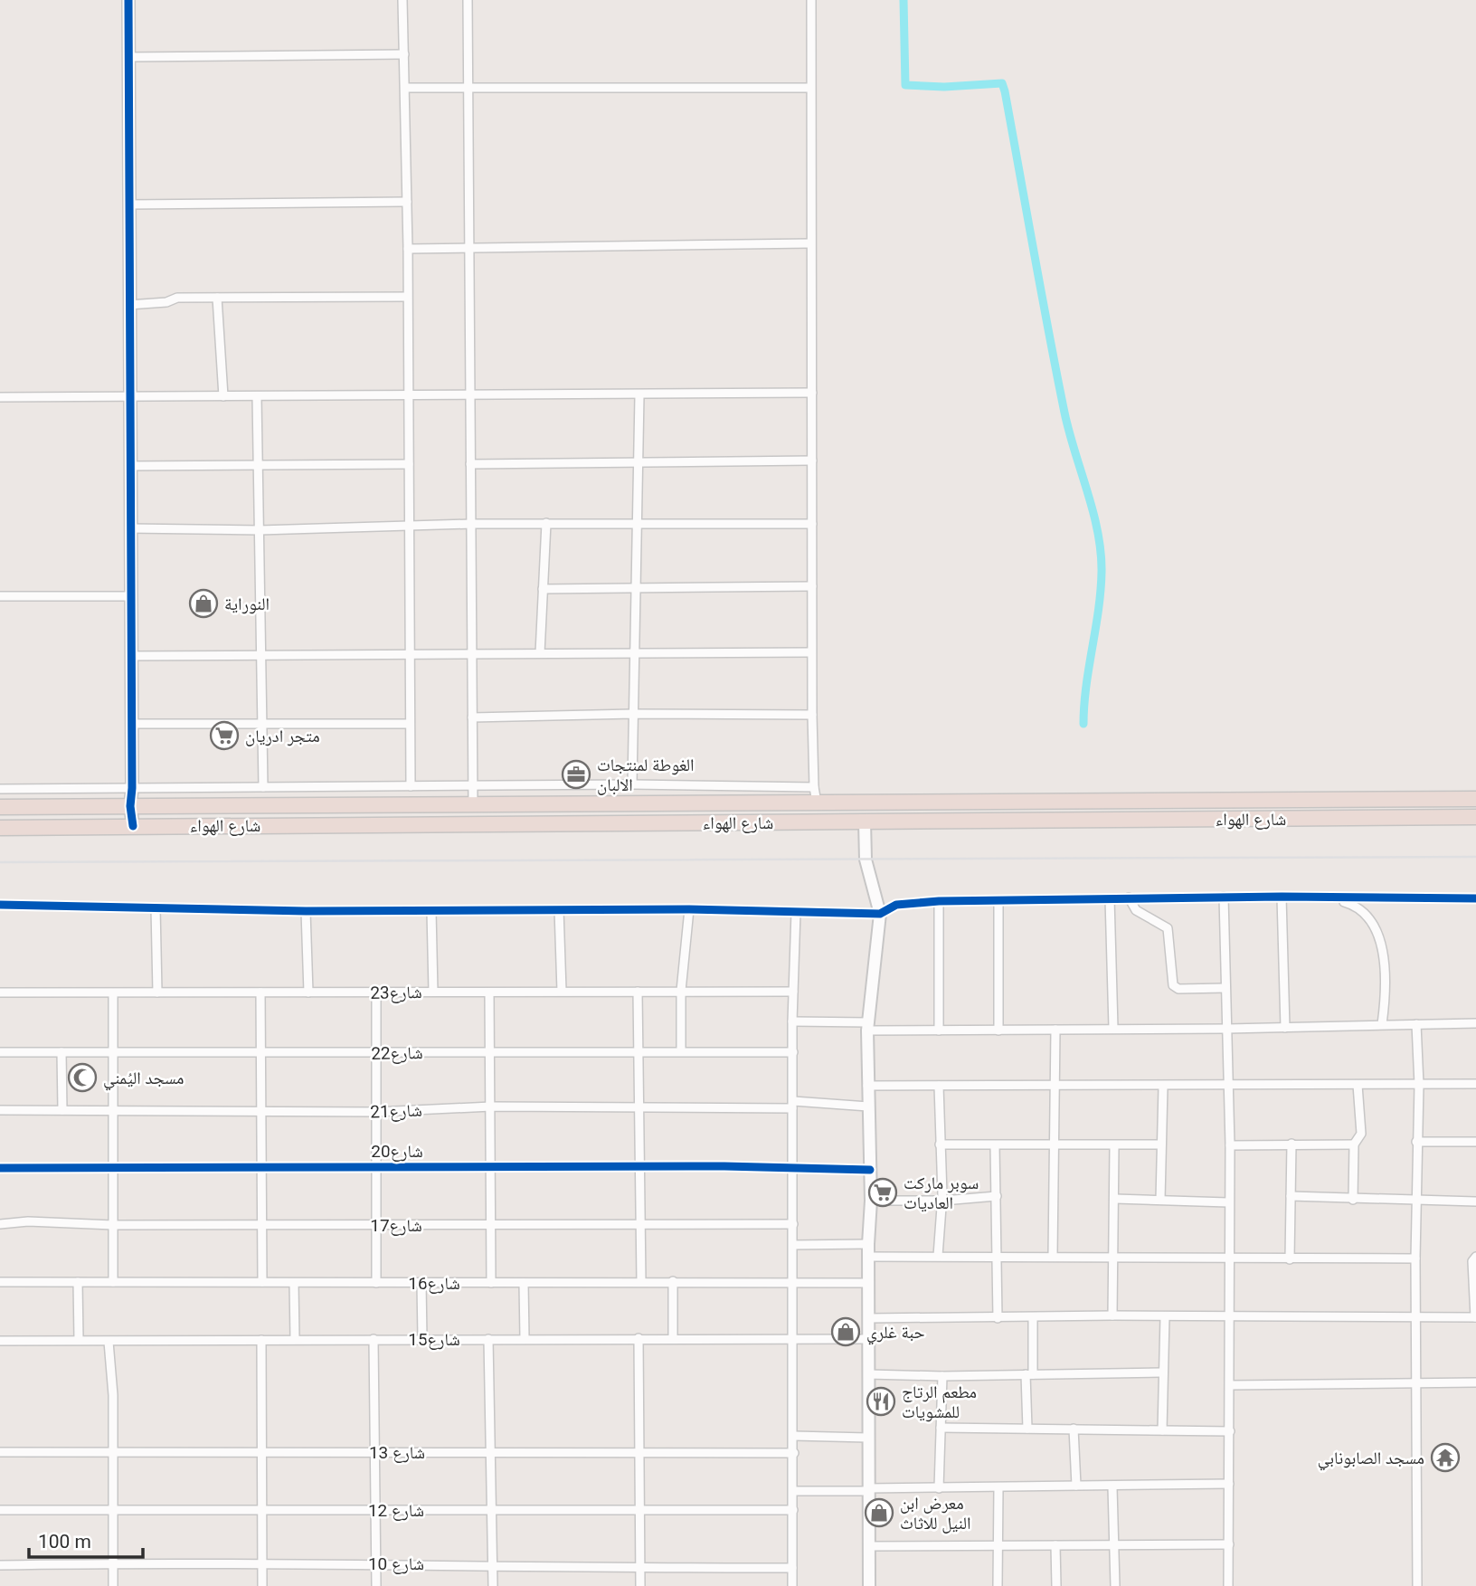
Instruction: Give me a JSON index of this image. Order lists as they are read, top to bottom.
{
  "streets": {
    "highway": ["شارع الهواء"],
    "street": [
      "شارع23",
      "شارع22",
      "شارع21",
      "شارع20",
      "شارع17",
      "شارع16",
      "شارع15",
      "شارع 13",
      "شارع 12",
      "شارع 10"
    ]
  },
  "places": {
    "shop": ["النوراية", "حبة غلري", "معرض ابن النيل للاثاث"],
    "supermarket": ["متجر ادريان", "سوبر ماركت العاديات"],
    "office": ["الغوطة لمنتجات الالبان"],
    "mosque": ["مسجد اليُمني"],
    "restaurant": ["مطعم الرتاج للمشويات"],
    "temple": ["مسجد الصابونابي"]
  },
  "scale_bar": "100 m"
}
